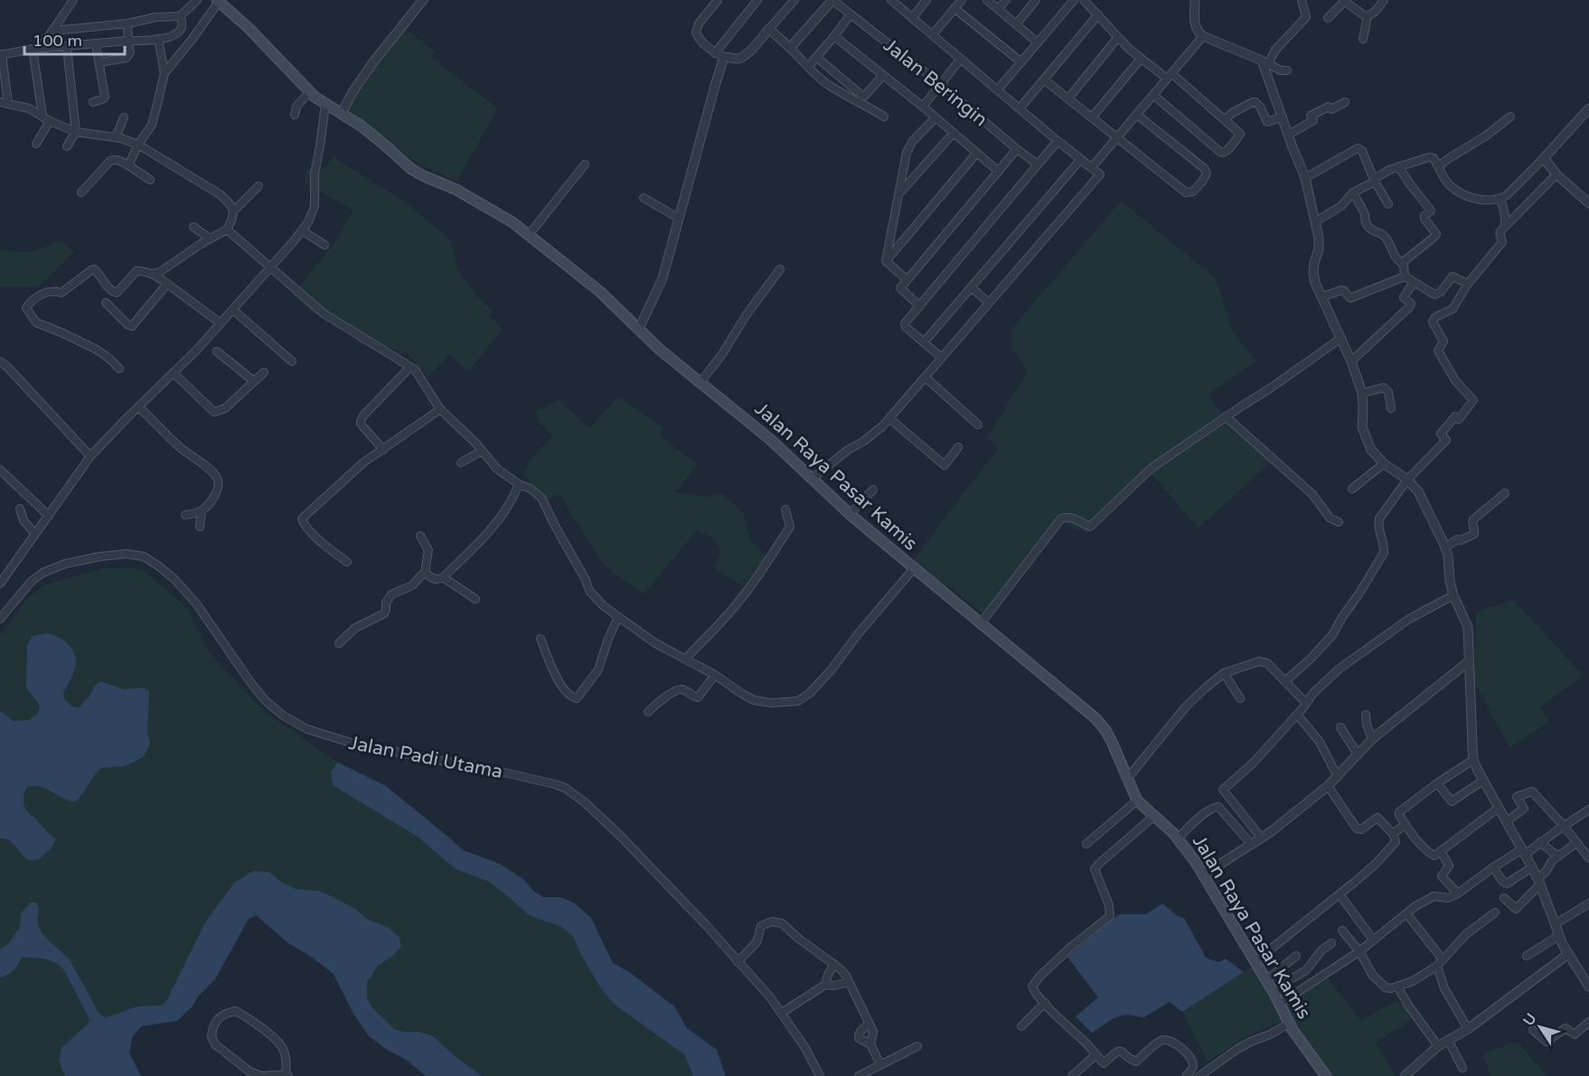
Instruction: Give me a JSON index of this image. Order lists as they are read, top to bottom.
{
  "streets": {
    "main road": ["Jalan Raya Pasar Kamis"],
    "street": ["Jalan Beringin", "Jalan Padi Utama"]
  },
  "scale_bar": "100 m",
  "north": "top left"
}
